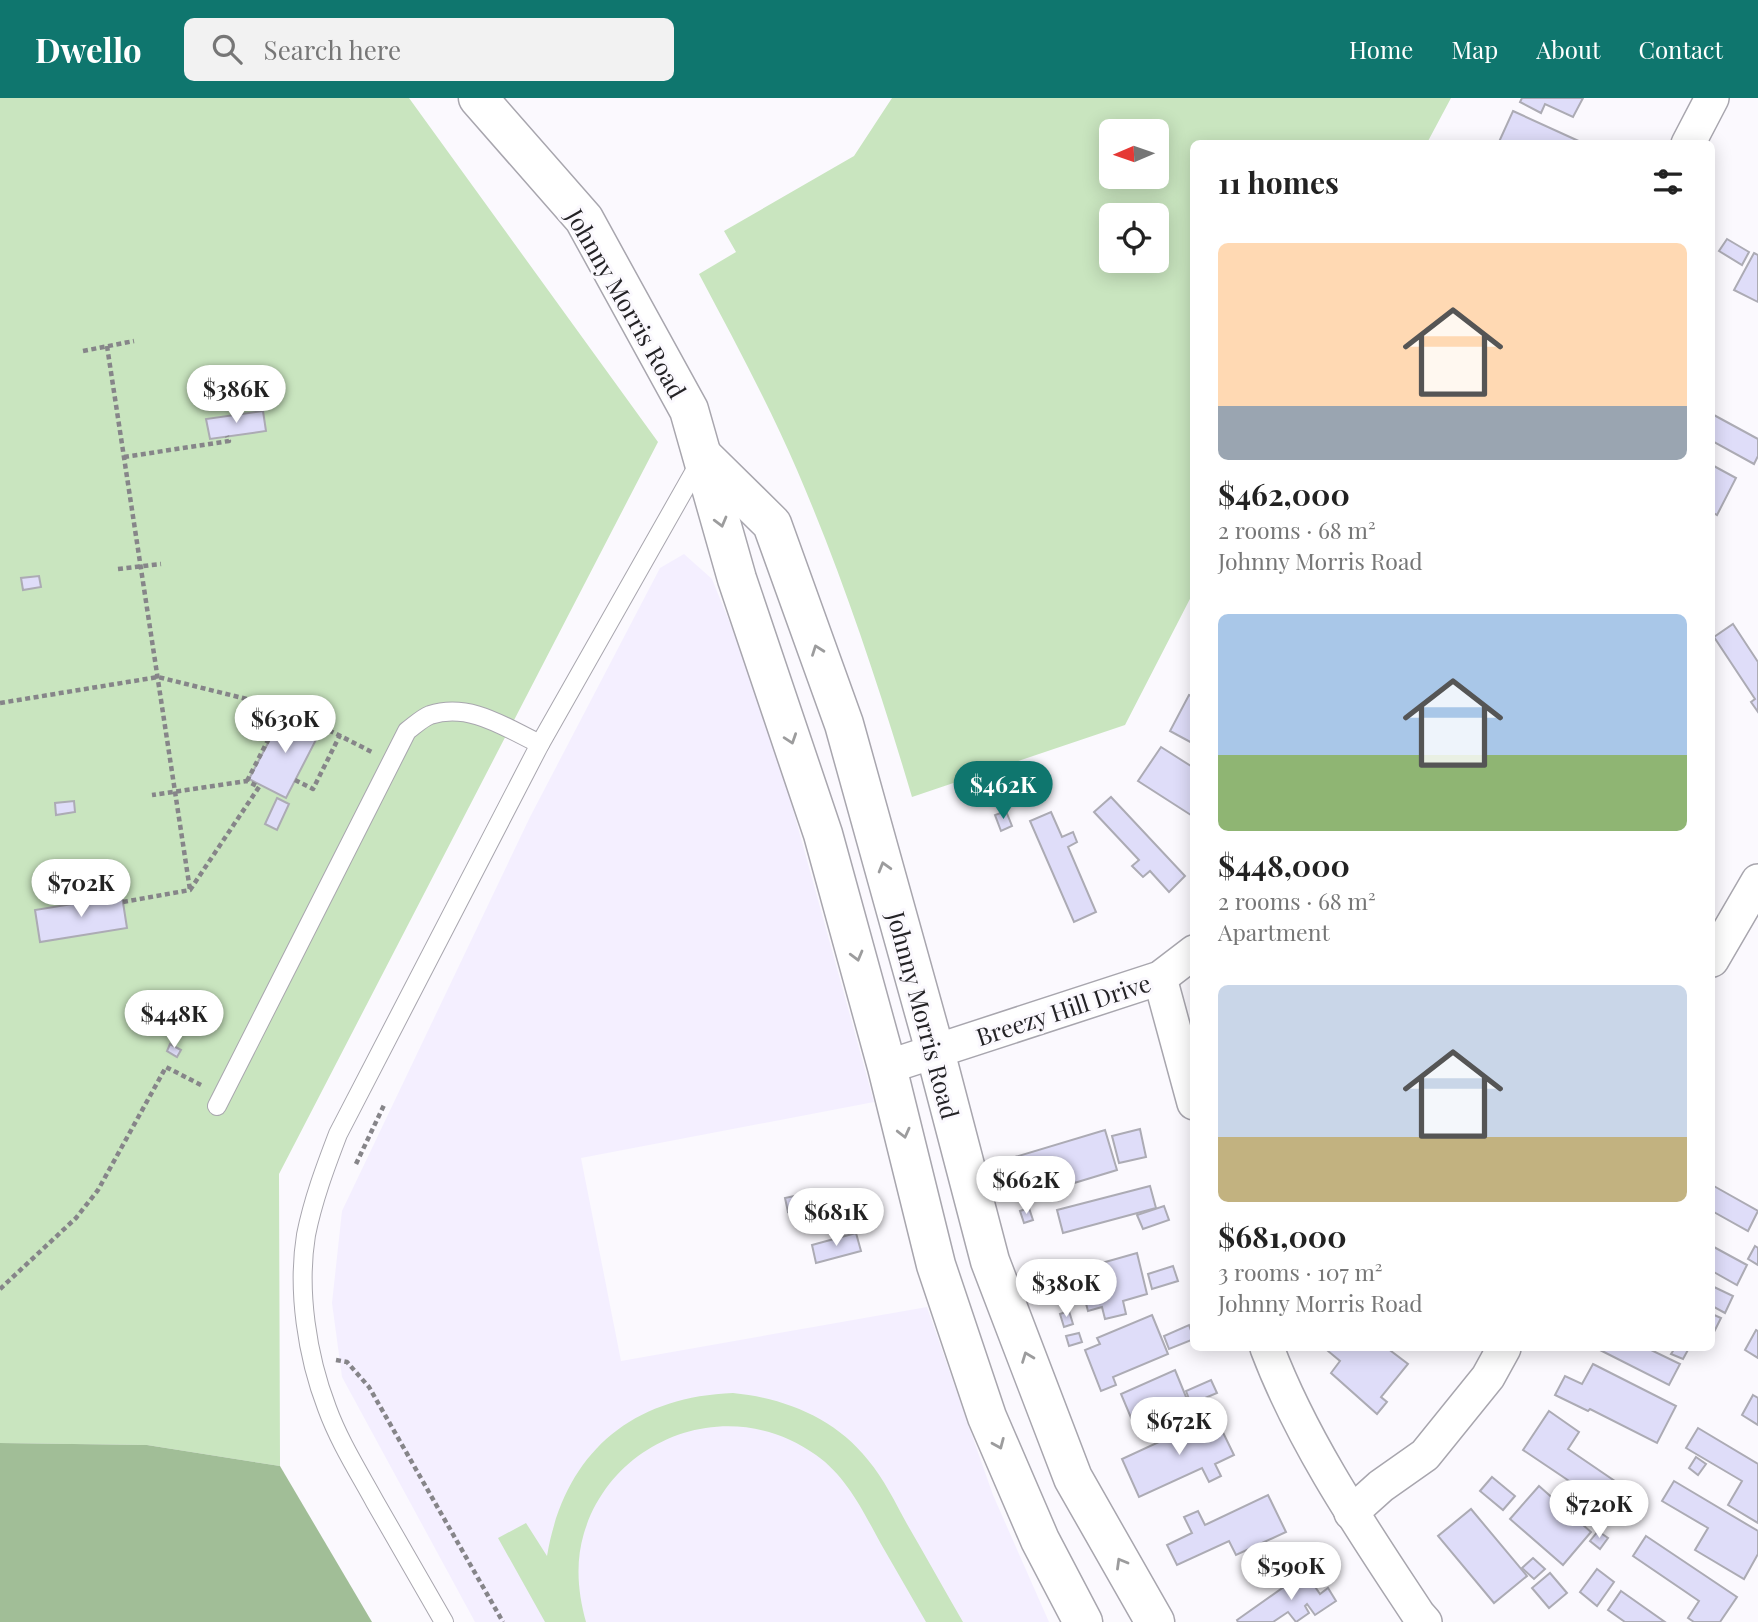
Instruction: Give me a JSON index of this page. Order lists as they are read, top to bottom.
{
  "streets": {
    "street": ["Johnny Morris Road", "Breezy Hill Drive"]
  },
  "crossings": [
    ["Johnny Morris Road", "Breezy Hill Drive"]
  ],
  "north": "left",
  "page": {
    "header": "Dwello",
    "search": "Search here",
    "nav": [
      "Home",
      "Map",
      "About",
      "Contact"
    ],
    "heading": "11 homes",
    "list": [
      {
        "name": "$462,000",
        "note": "2 rooms · 68 m² · Johnny Morris Road"
      },
      {
        "name": "$448,000",
        "note": "2 rooms · 68 m² · Apartment"
      },
      {
        "name": "$681,000",
        "note": "3 rooms · 107 m² · Johnny Morris Road"
      }
    ],
    "price": [
      "$386K",
      "$630K",
      "$462K",
      "$702K",
      "$448K",
      "$662K",
      "$681K",
      "$380K",
      "$672K",
      "$720K",
      "$590K"
    ]
  }
}
